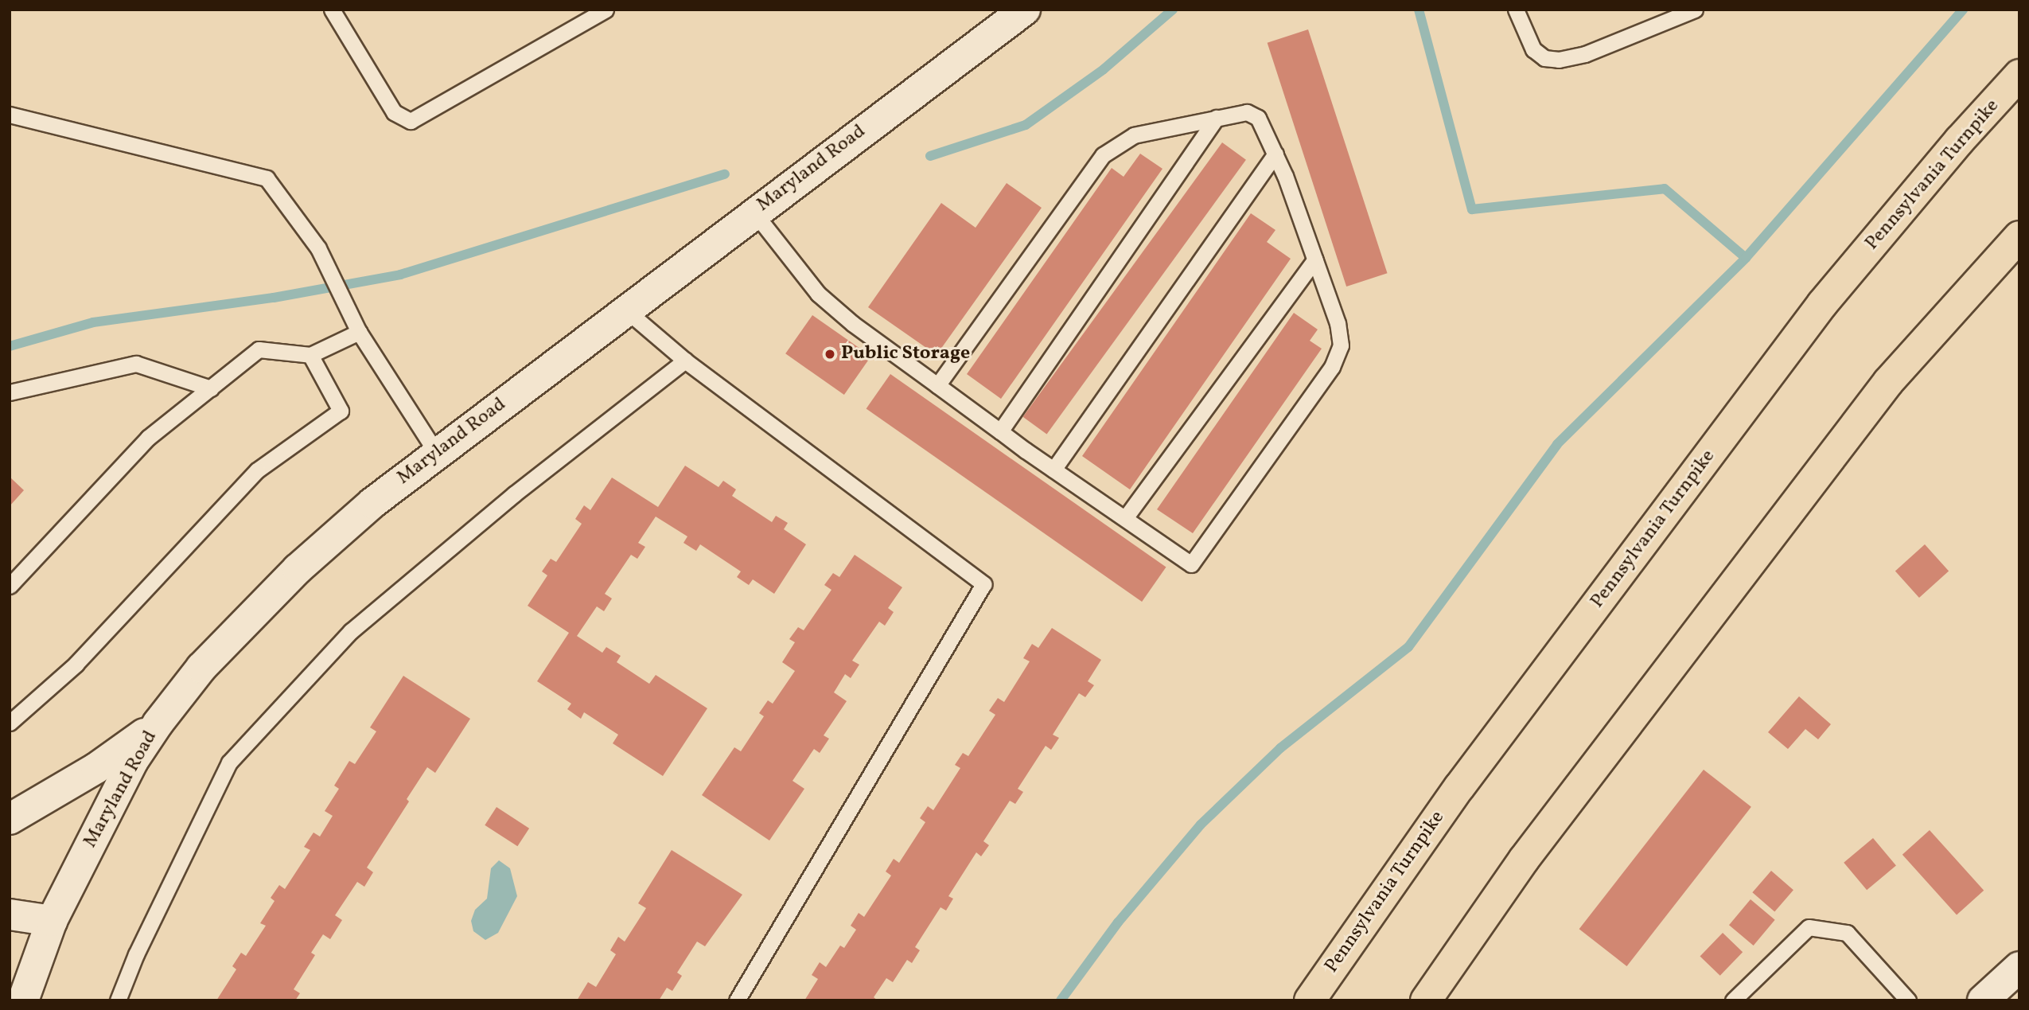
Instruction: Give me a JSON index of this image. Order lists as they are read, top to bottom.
{
  "streets": {
    "highway": ["Pennsylvania Turnpike"],
    "street": ["Maryland Road"]
  },
  "places": ["Public Storage"]
}
